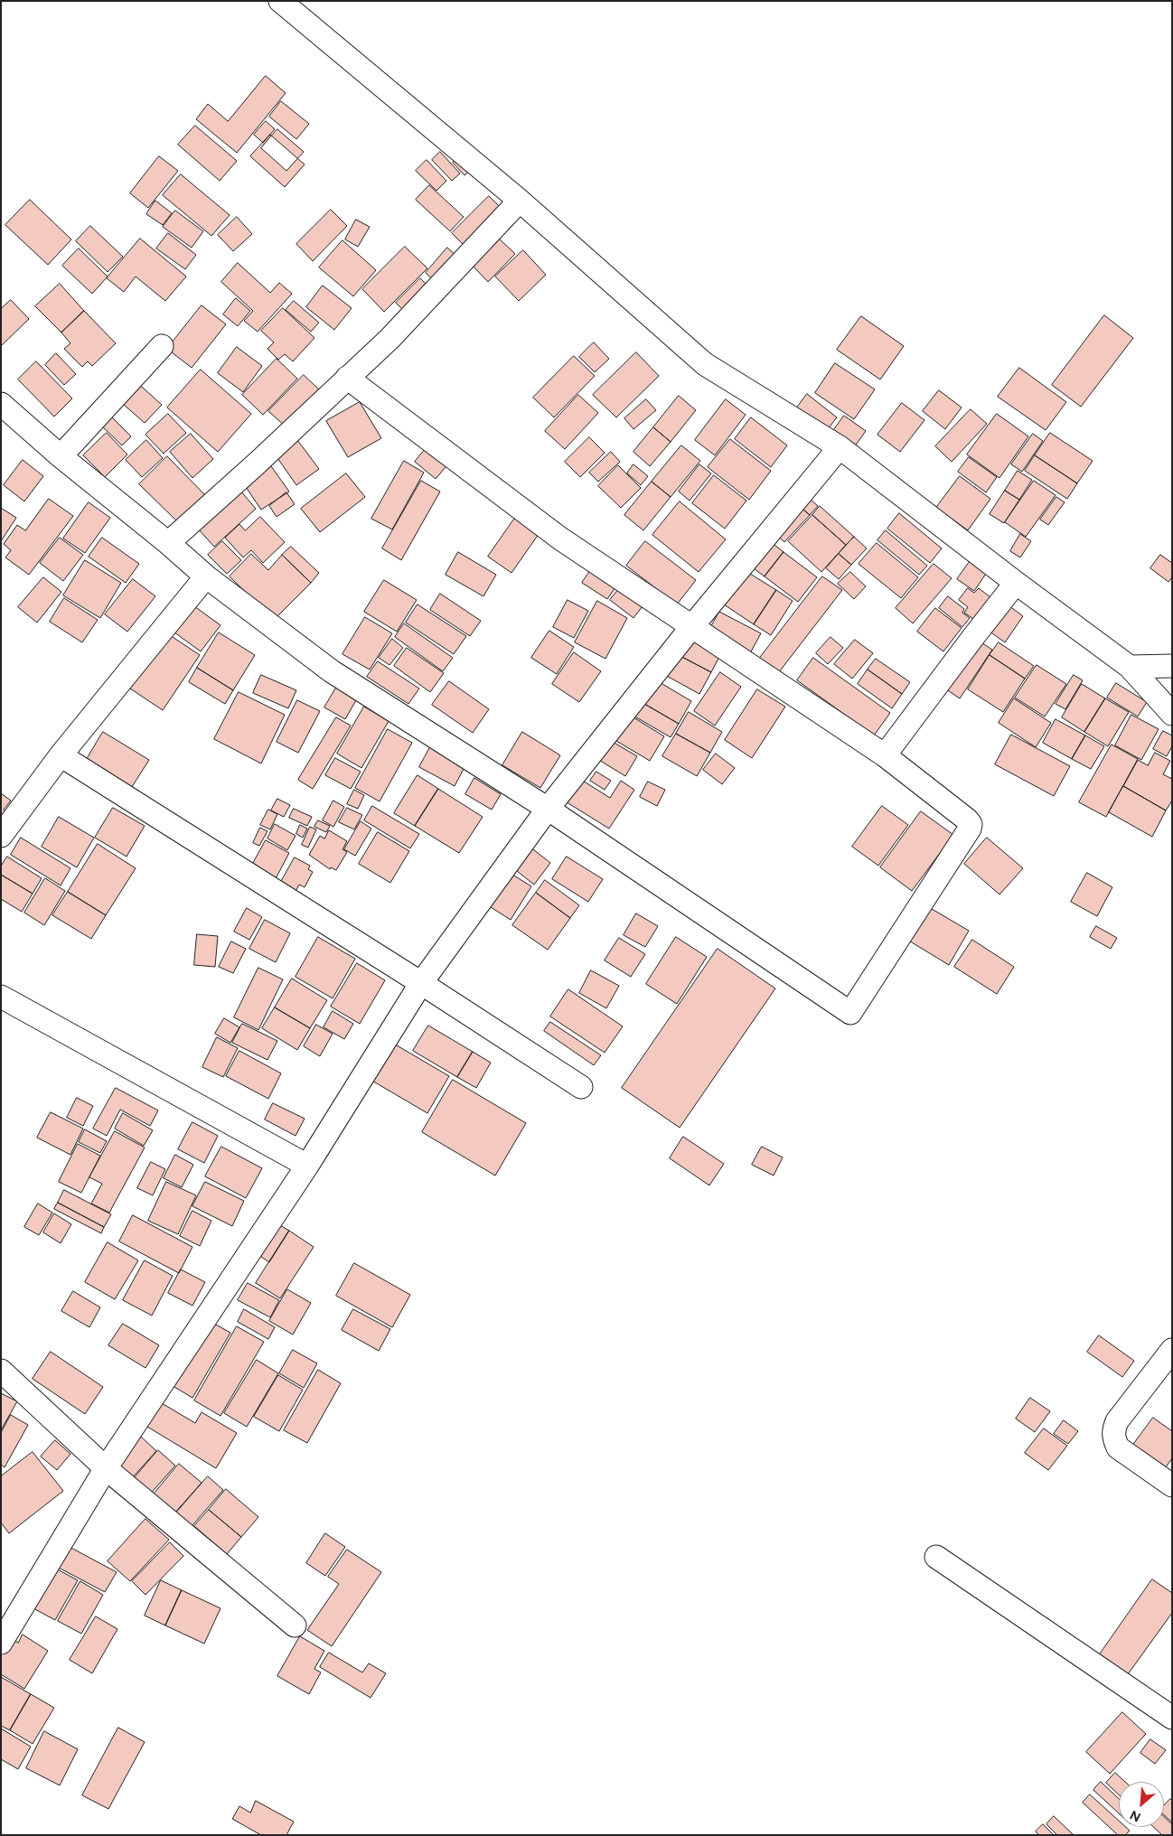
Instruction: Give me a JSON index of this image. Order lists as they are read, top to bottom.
{
  "north": "bottom left"
}
